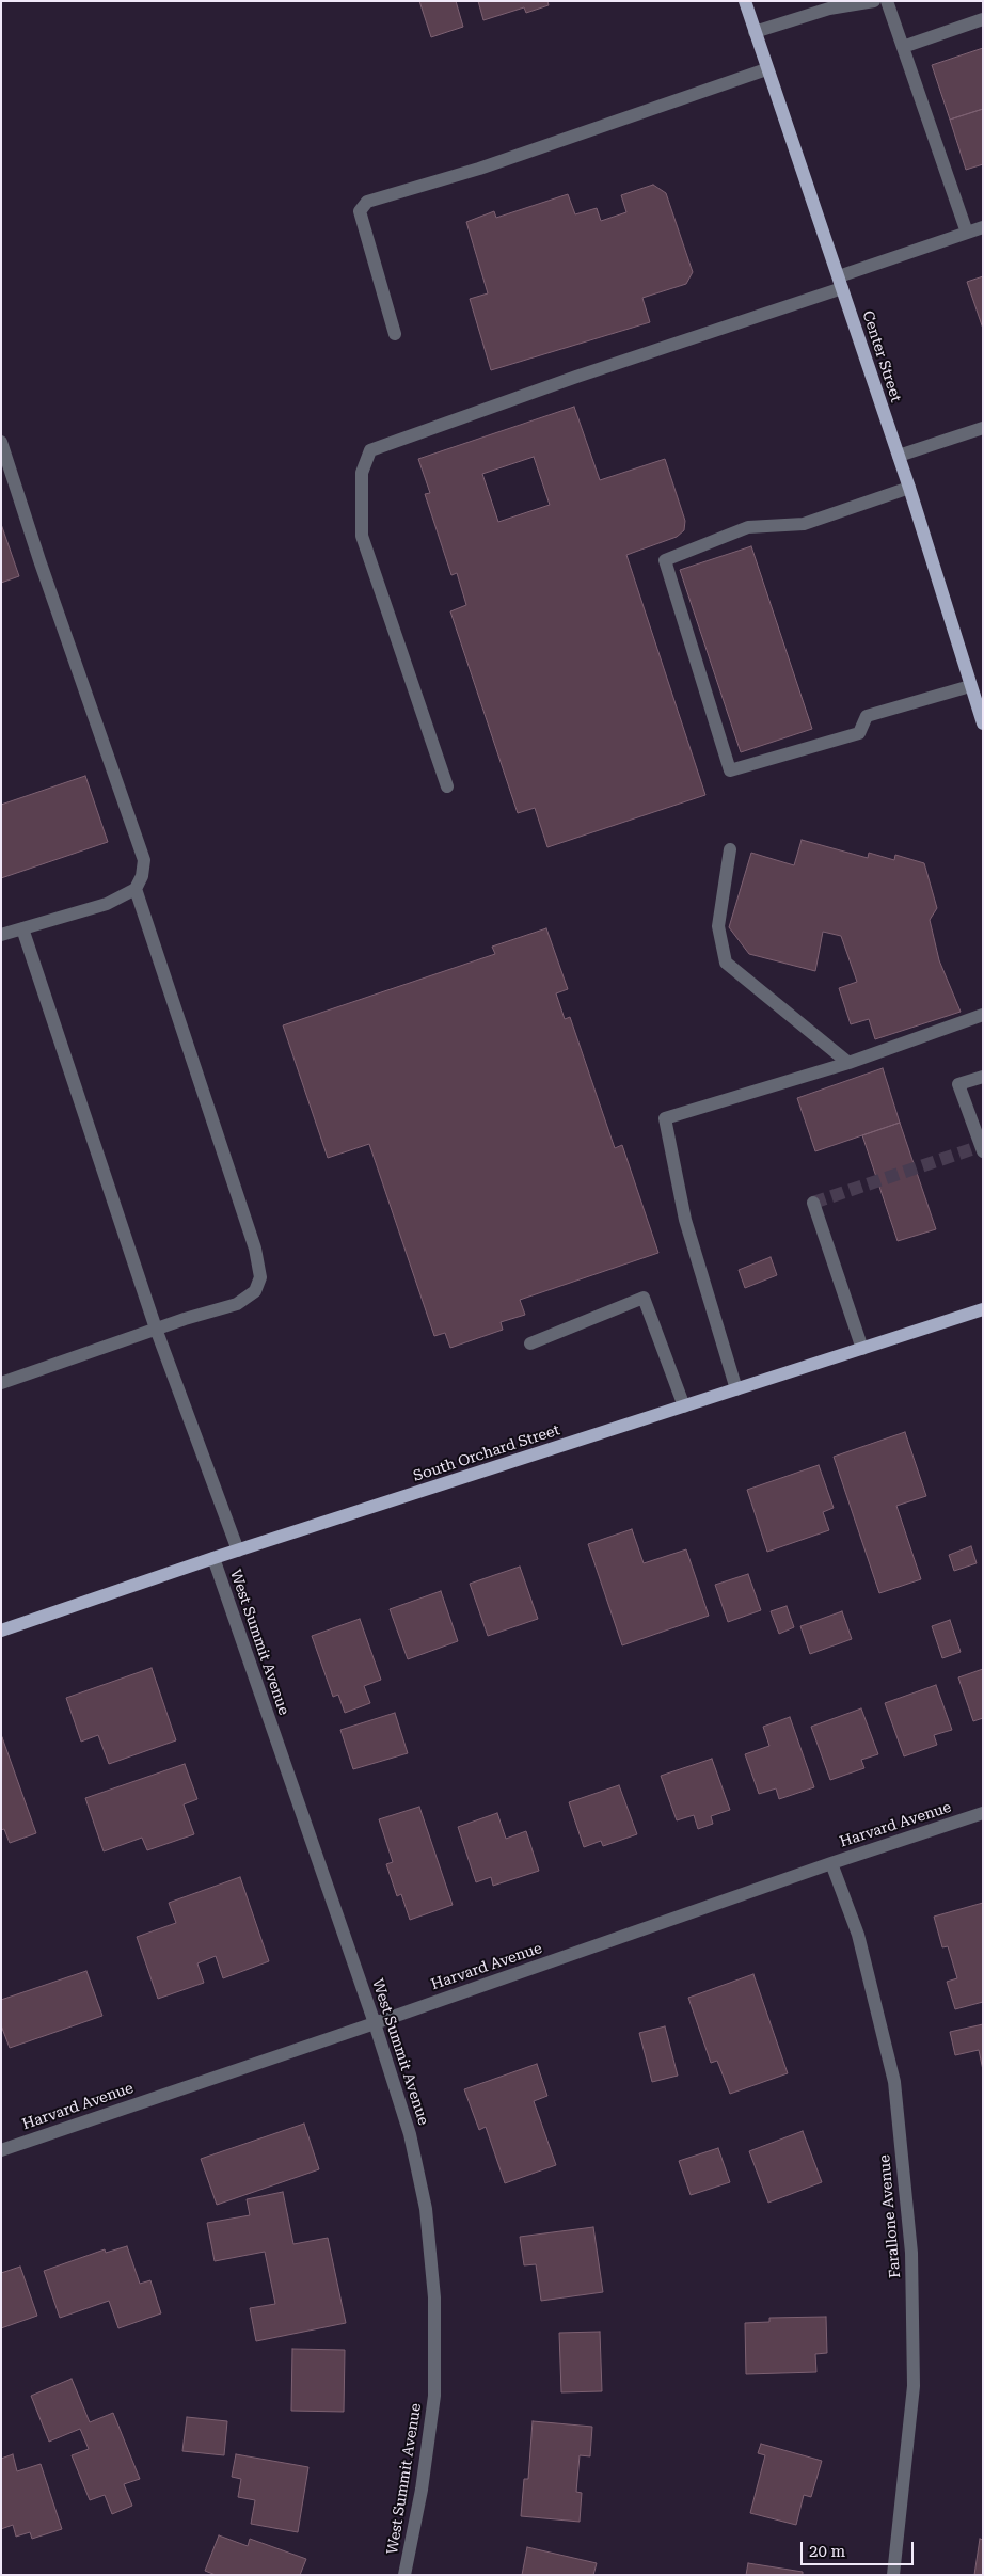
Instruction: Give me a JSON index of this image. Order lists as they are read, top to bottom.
{
  "streets": {
    "main road": ["Center Street", "South Orchard Street"],
    "street": ["West Summit Avenue", "Harvard Avenue", "Farallone Avenue"]
  },
  "crossings": [
    ["South Orchard Street", "West Summit Avenue"],
    ["West Summit Avenue", "Harvard Avenue"],
    ["Harvard Avenue", "Farallone Avenue"]
  ],
  "scale_bar": "20 m"
}
